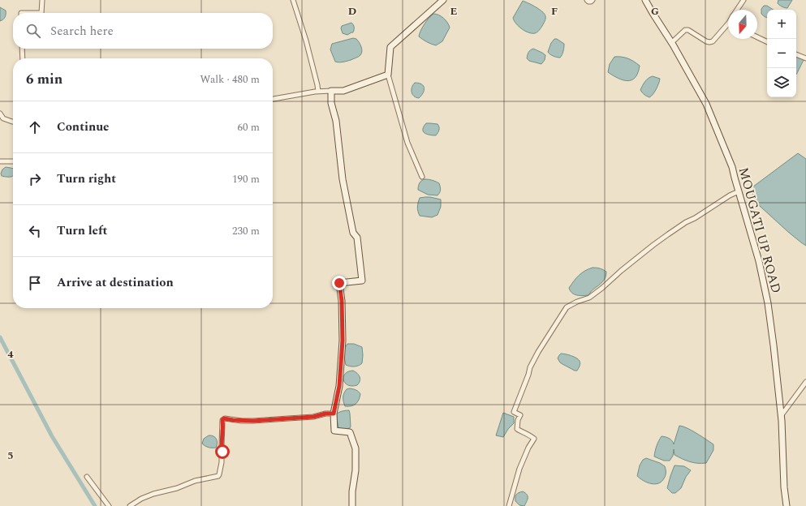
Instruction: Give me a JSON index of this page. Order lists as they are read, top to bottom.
{
  "streets": {
    "street": ["MOUGATI UP ROAD"]
  },
  "north": "bottom",
  "page": {
    "map_buttons": ["+", "−"],
    "search": "Search here",
    "heading": ["6 min", "Walk · 480 m"],
    "list": [
      ["Continue", "60 m"],
      ["Turn right", "190 m"],
      ["Turn left", "230 m"],
      "Arrive at destination"
    ]
  },
  "grid": {
    "columns": [
      "D",
      "E",
      "F",
      "G"
    ],
    "rows": ["4", "5"]
  }
}
